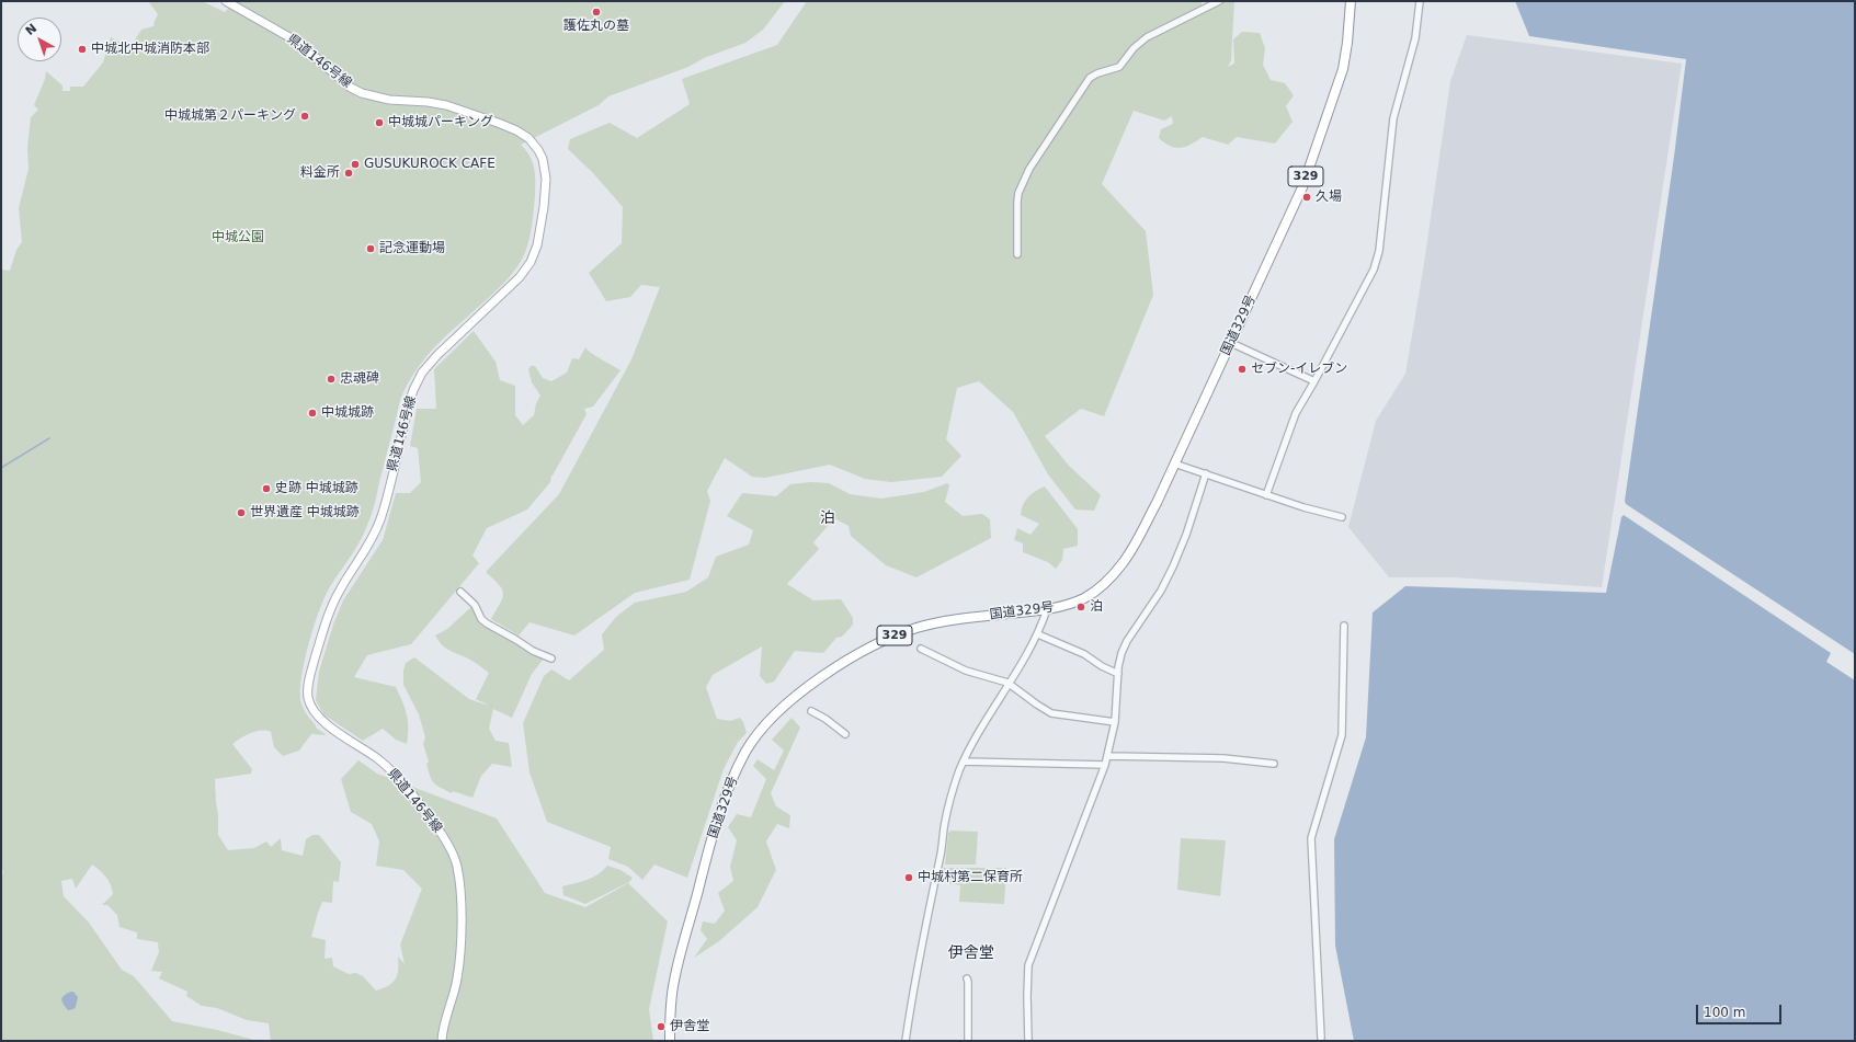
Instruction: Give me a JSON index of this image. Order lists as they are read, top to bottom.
{
  "streets": {
    "highway": ["329", "国道329号"],
    "main road": ["県道146号線"]
  },
  "districts": ["泊", "伊舎堂"],
  "parks": ["中城公園"],
  "places": [
    "護佐丸の墓",
    "中城北中城消防本部",
    "中城城第２パーキング",
    "中城城パーキング",
    "GUSUKUROCK CAFE",
    "料金所",
    "久場",
    "記念運動場",
    "セブン-イレブン",
    "忠魂碑",
    "中城城跡",
    "史跡 中城城跡",
    "世界遺産 中城城跡",
    "泊",
    "中城村第二保育所",
    "伊舎堂"
  ],
  "scale_bar": "100 m",
  "north": "top left"
}
